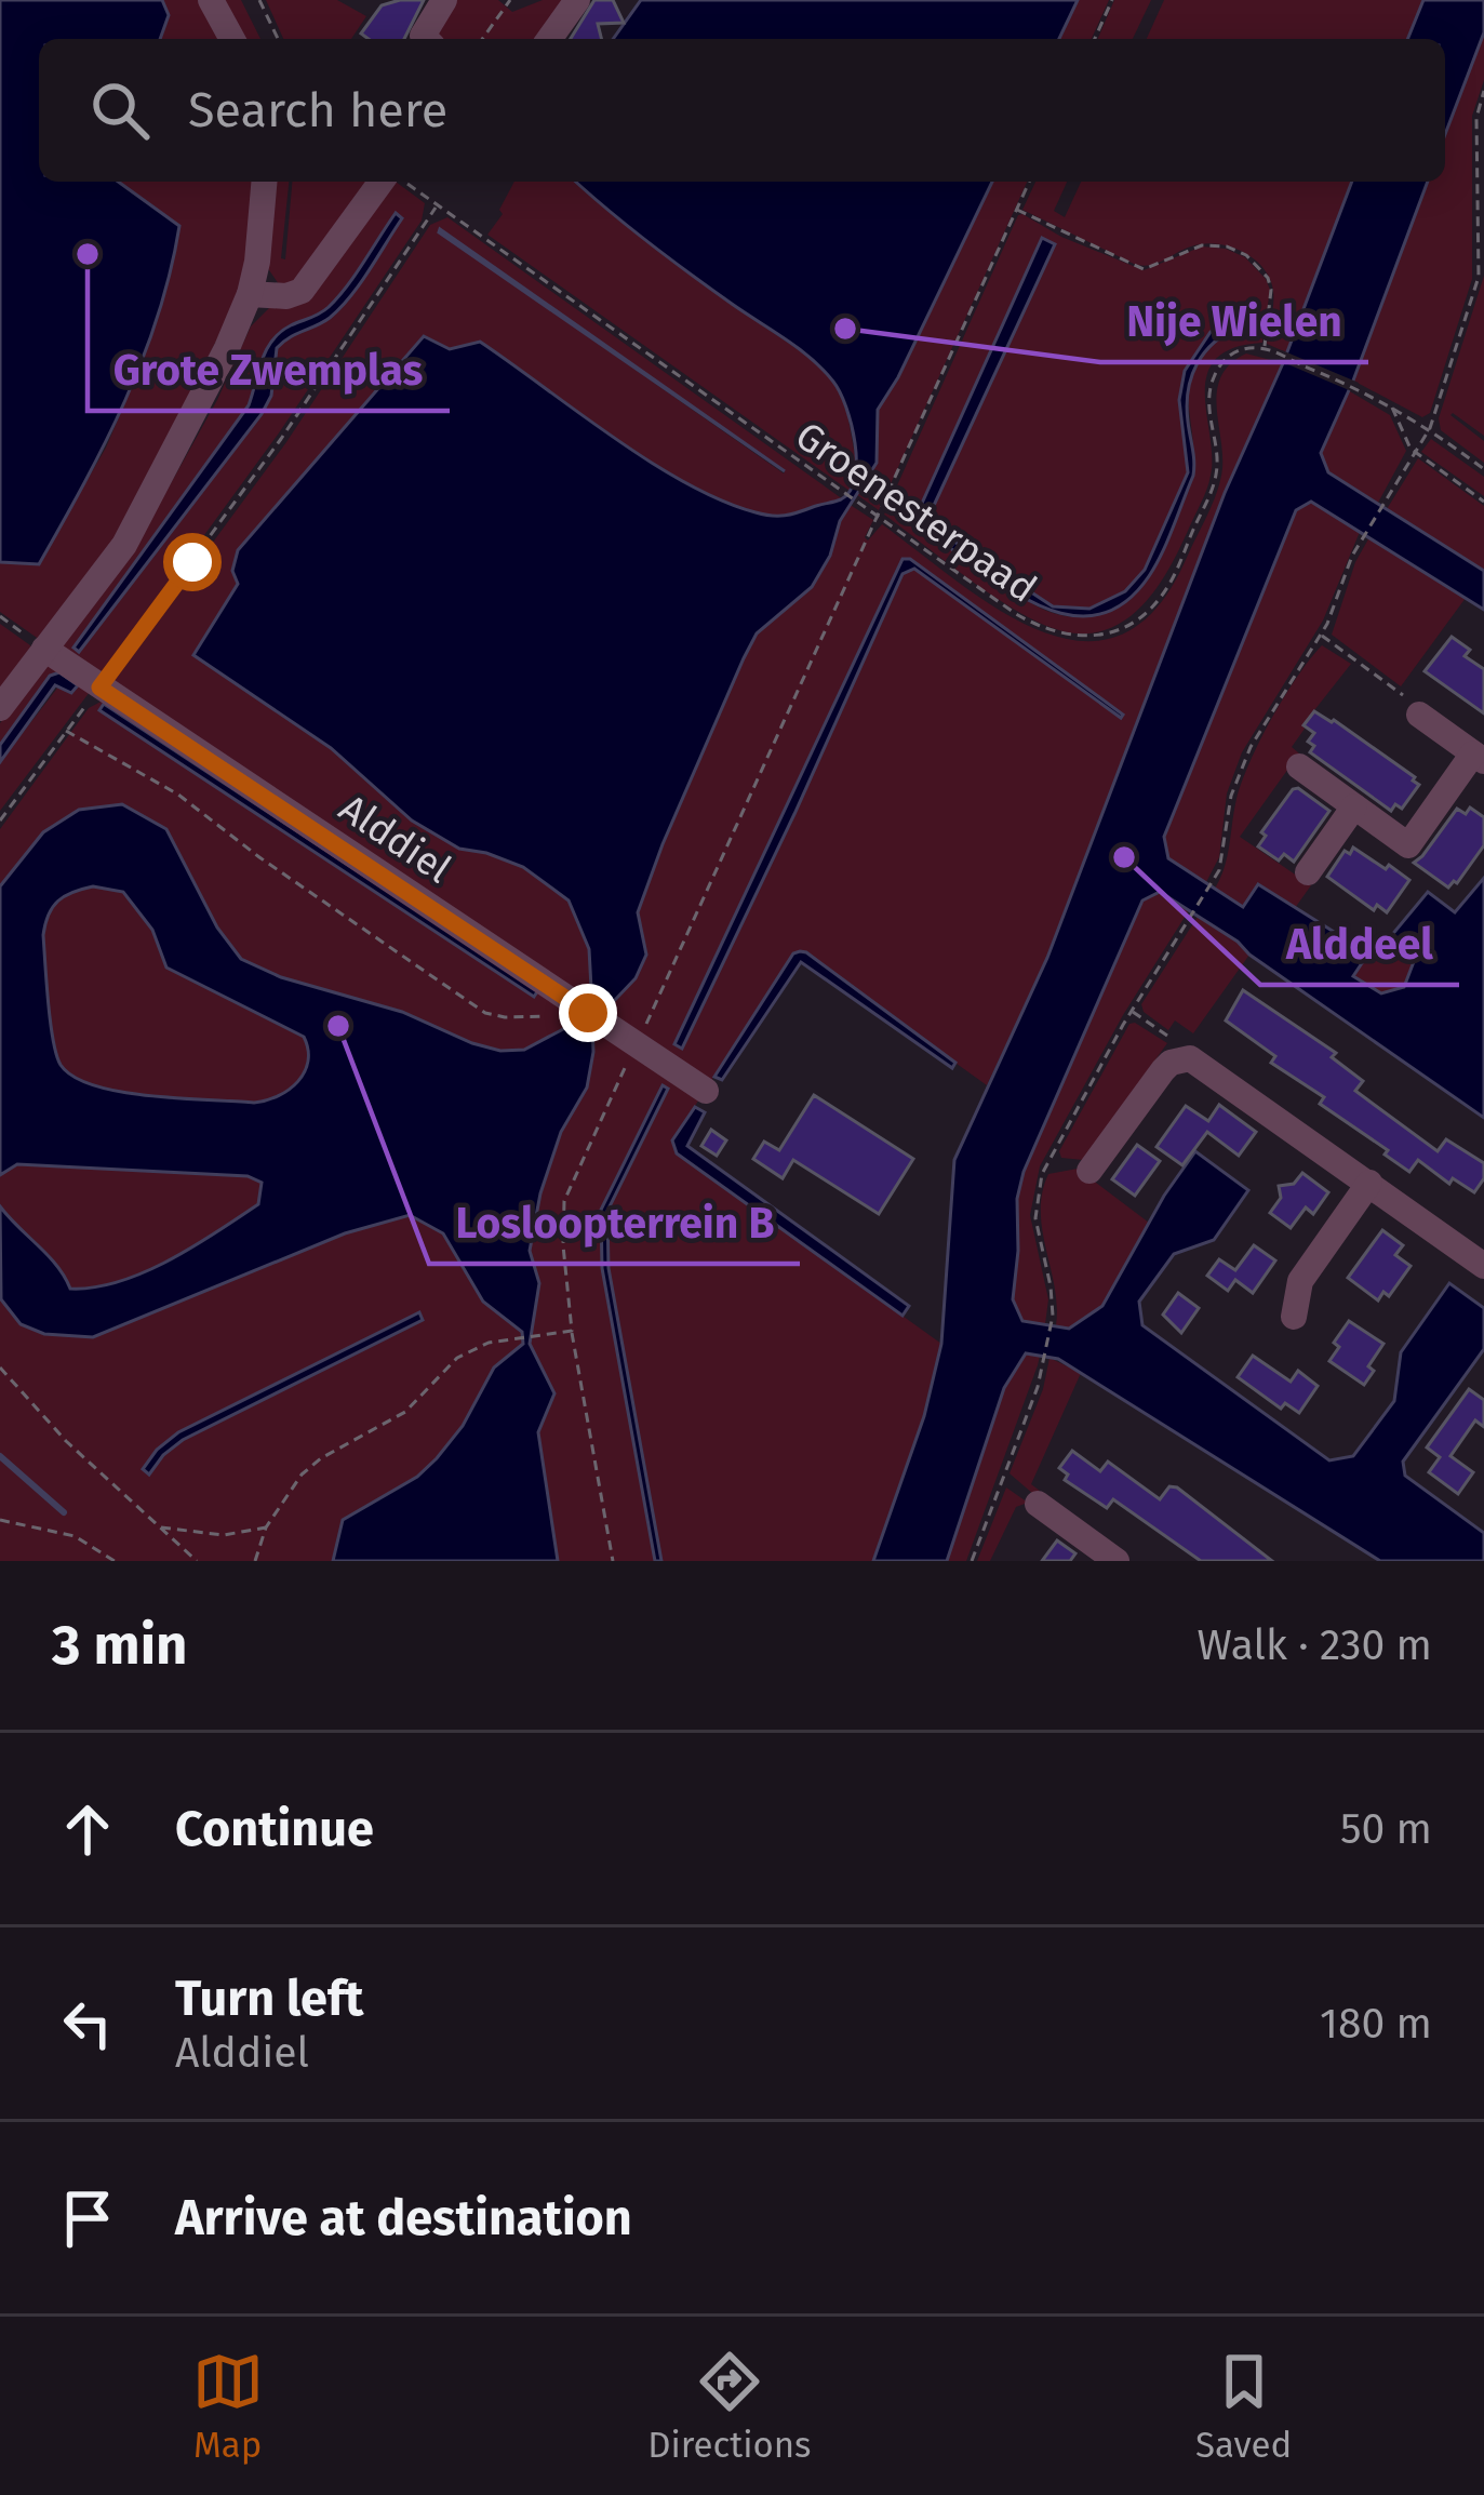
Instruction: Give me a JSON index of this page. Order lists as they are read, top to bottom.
{
  "streets": {
    "street": ["Alddiel"],
    "path": ["Groenesterpaad"]
  },
  "places": [
    "Grote Zwemplas",
    "Nije Wielen",
    "Alddeel",
    "Losloopterrein B"
  ],
  "page": {
    "search": "Search here",
    "heading": ["3 min", "Walk · 230 m"],
    "list": [
      ["Continue", "50 m"],
      ["Turn left", "Alddiel", "180 m"],
      "Arrive at destination"
    ],
    "nav": ["Map", "Directions", "Saved"]
  }
}
